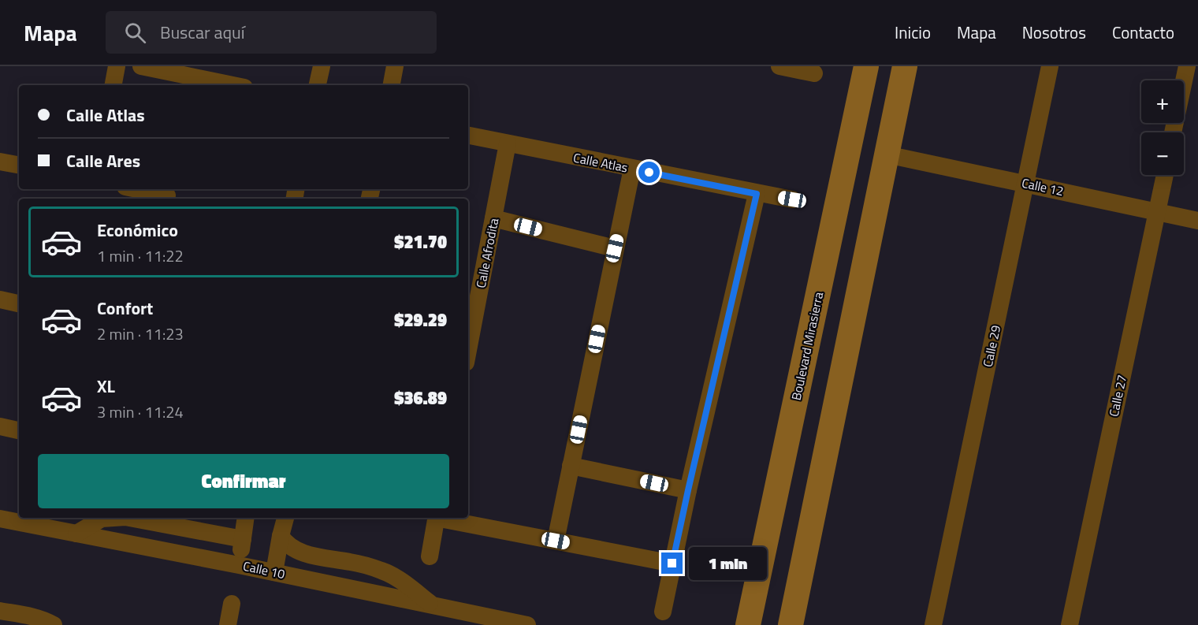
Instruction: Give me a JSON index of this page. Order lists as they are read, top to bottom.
{
  "streets": {
    "main road": ["Boulevard Mirasierra"],
    "street": [
      "Calle Atlas",
      "Calle 12",
      "Calle Afrodita",
      "Calle 29",
      "Calle 27",
      "Calle 10"
    ]
  },
  "crossings": [
    ["Calle Atlas", "Calle Afrodita"],
    ["Calle 12", "Calle 29"],
    ["Calle 12", "Calle 27"]
  ],
  "page": {
    "header": "Mapa",
    "search": "Buscar aquí",
    "nav": [
      "Inicio",
      "Mapa",
      "Nosotros",
      "Contacto"
    ],
    "map_buttons": ["+", "−"],
    "banner": ["Calle Atlas", "Calle Ares"],
    "list": [
      {
        "name": "Económico",
        "note": "1 min · 11:22",
        "value": "$21.70"
      },
      {
        "name": "Confort",
        "note": "2 min · 11:23",
        "value": "$29.29"
      },
      {
        "name": "XL",
        "note": "3 min · 11:24",
        "value": "$36.89"
      }
    ],
    "buttons": "Confirmar",
    "bubble": "1 min"
  }
}
